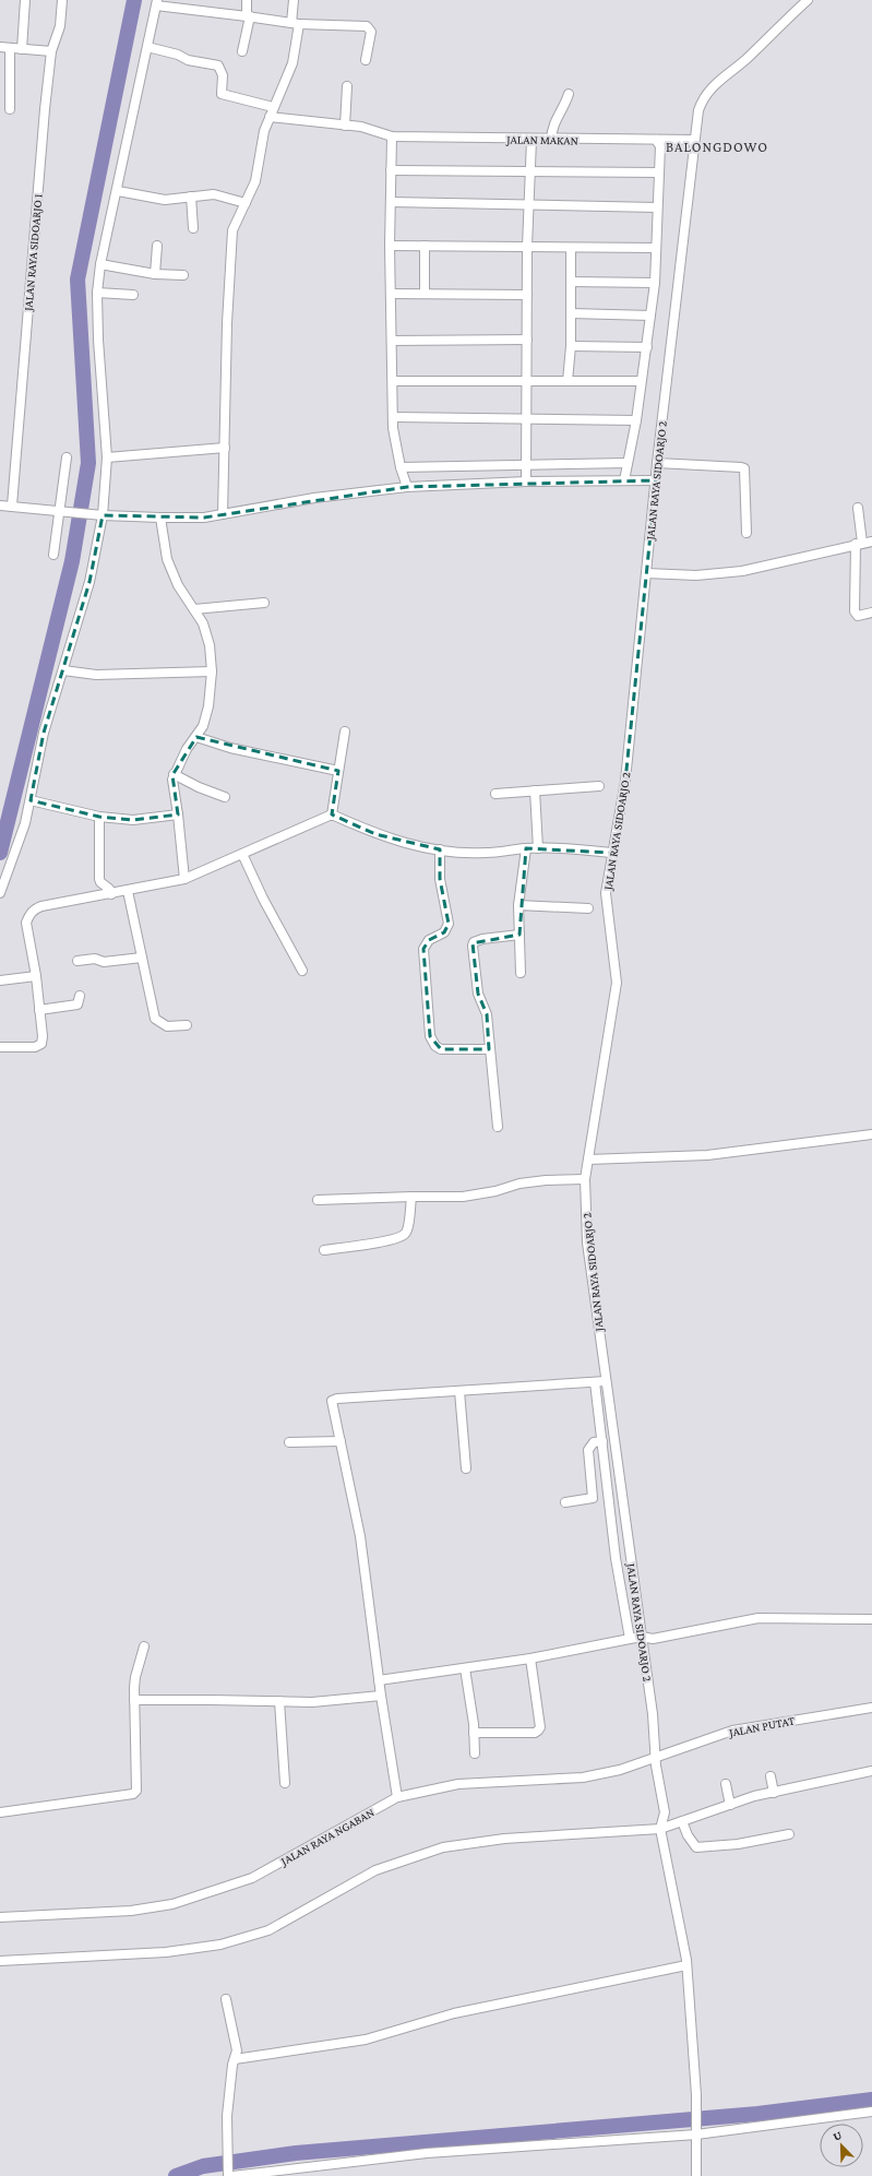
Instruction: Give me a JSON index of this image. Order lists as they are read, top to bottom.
{
  "streets": {
    "street": [
      "JALAN MAKAN",
      "JALAN RAYA SIDOARJO 1",
      "JALAN RAYA SIDOARJO 2",
      "JALAN PUTAT",
      "JALAN RAYA NGABAN"
    ]
  },
  "crossings": [
    ["JALAN MAKAN", "JALAN RAYA SIDOARJO 2"],
    ["JALAN RAYA SIDOARJO 2", "JALAN PUTAT"],
    ["JALAN RAYA SIDOARJO 2", "JALAN RAYA NGABAN"],
    ["JALAN PUTAT", "JALAN RAYA NGABAN"]
  ],
  "districts": ["BALONGDOWO"],
  "north": "top left"
}
